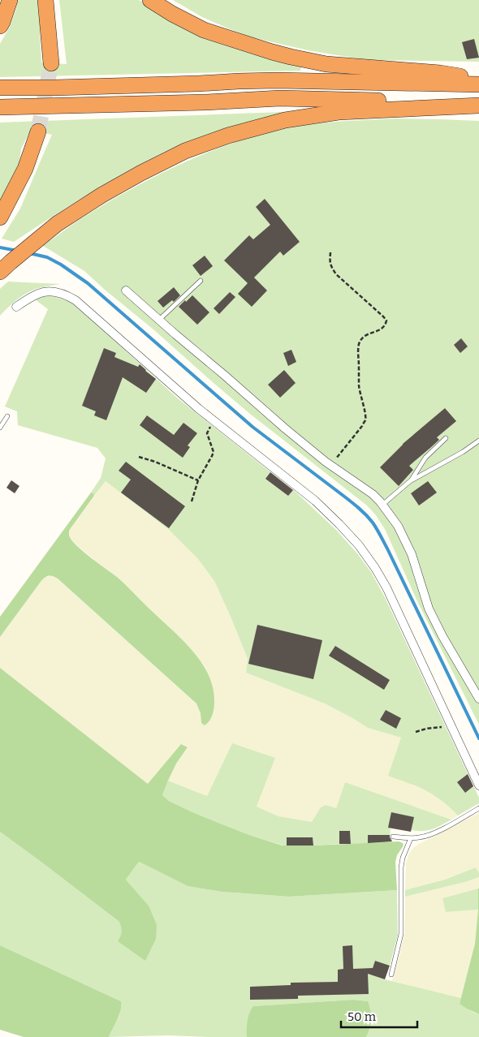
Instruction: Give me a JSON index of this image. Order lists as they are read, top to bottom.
{
  "scale_bar": "50 m"
}
